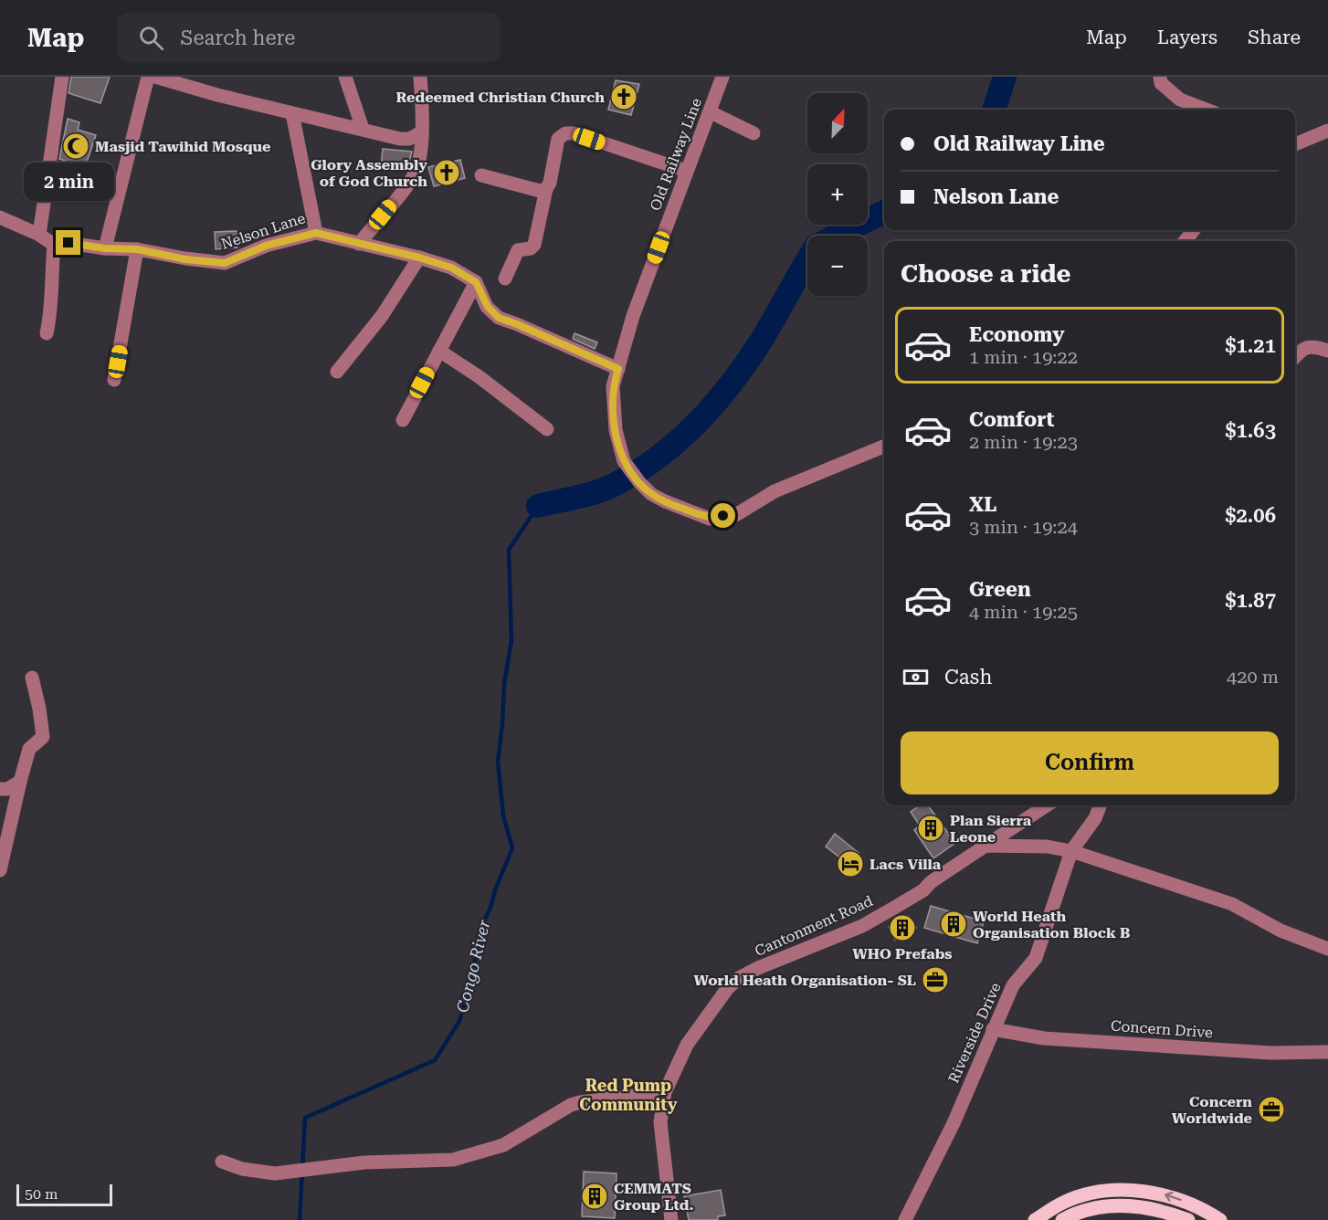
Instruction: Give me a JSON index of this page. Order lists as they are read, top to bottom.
{
  "streets": {
    "street": [
      "Old Railway Line",
      "Nelson Lane",
      "Cantonment Road",
      "Concern Drive",
      "Riverside Drive"
    ]
  },
  "crossings": [
    ["Concern Drive", "Riverside Drive"]
  ],
  "districts": ["Red Pump Community"],
  "water": ["Congo River"],
  "places": {
    "church": ["Redeemed Christian Church", "Glory Assembly of God Church"],
    "mosque": ["Masjid Tawihid Mosque"],
    "building": [
      "Plan Sierra Leone",
      "World Heath Organisation Block B",
      "WHO Prefabs",
      "CEMMATS Group Ltd."
    ],
    "hotel": ["Lacs Villa"],
    "office": ["World Heath Organisation- SL", "Concern Worldwide"]
  },
  "scale_bar": "50 m",
  "north": "top right",
  "page": {
    "header": "Map",
    "search": "Search here",
    "nav": ["Map", "Layers", "Share"],
    "map_buttons": ["+", "−"],
    "banner": ["Old Railway Line", "Nelson Lane"],
    "bubble": "2 min",
    "heading": "Choose a ride",
    "list": [
      {
        "name": "Economy",
        "note": "1 min · 19:22",
        "value": "$1.21"
      },
      {
        "name": "Comfort",
        "note": "2 min · 19:23",
        "value": "$1.63"
      },
      {
        "name": "XL",
        "note": "3 min · 19:24",
        "value": "$2.06"
      },
      {
        "name": "Green",
        "note": "4 min · 19:25",
        "value": "$1.87"
      }
    ],
    "pay": ["Cash", "420 m"],
    "buttons": "Confirm",
    "scale": "50 m"
  }
}
